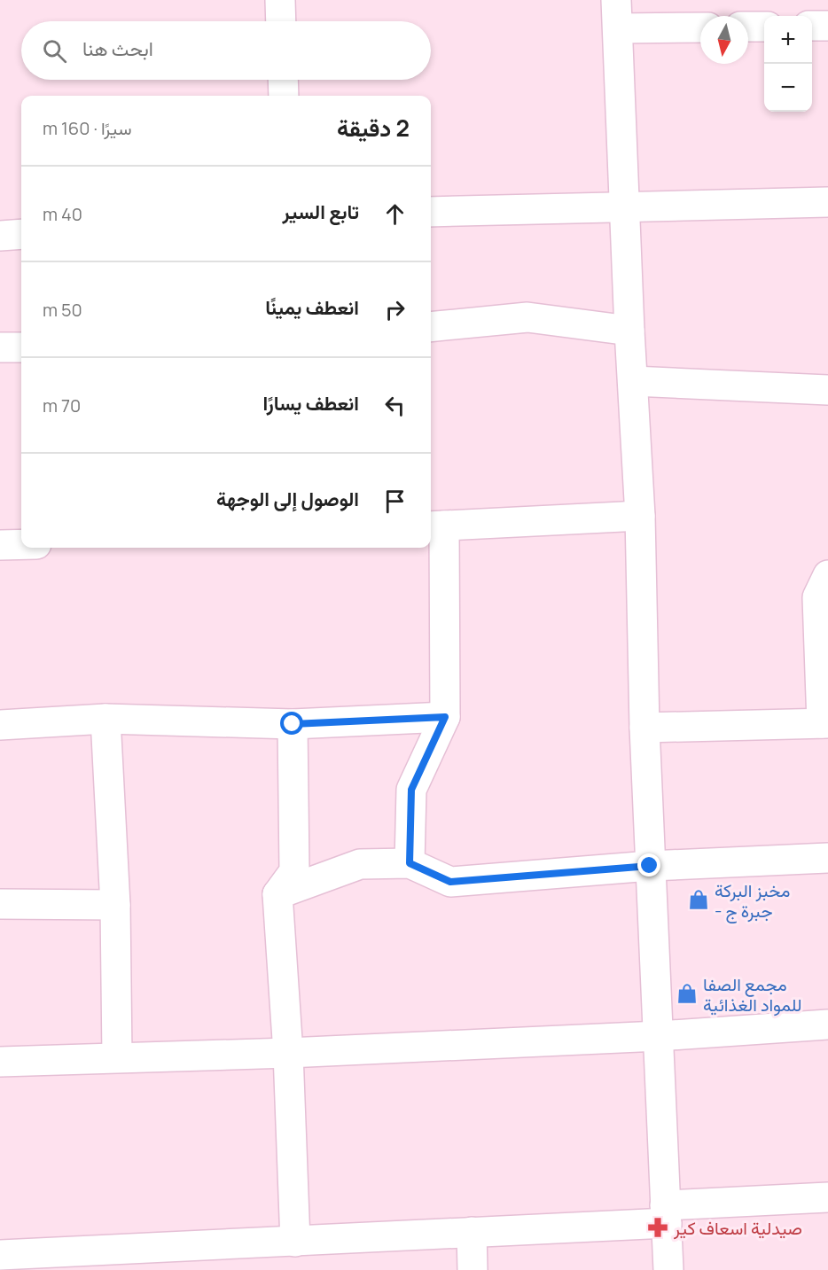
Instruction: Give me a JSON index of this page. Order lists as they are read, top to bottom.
{
  "places": {
    "shop": ["مخبز البركة - جبرة ج", "مجمع الصفا للمواد الغذائية"],
    "pharmacy": ["صيدلية اسعاف كير"]
  },
  "north": "bottom",
  "page": {
    "map_buttons": ["+", "−"],
    "search": "ابحث هنا",
    "heading": ["2 دقيقة", "سيرًا · 160 m"],
    "list": [
      ["تابع السير", "40 m"],
      ["انعطف يمينًا", "50 m"],
      ["انعطف يسارًا", "70 m"],
      "الوصول إلى الوجهة"
    ]
  }
}
